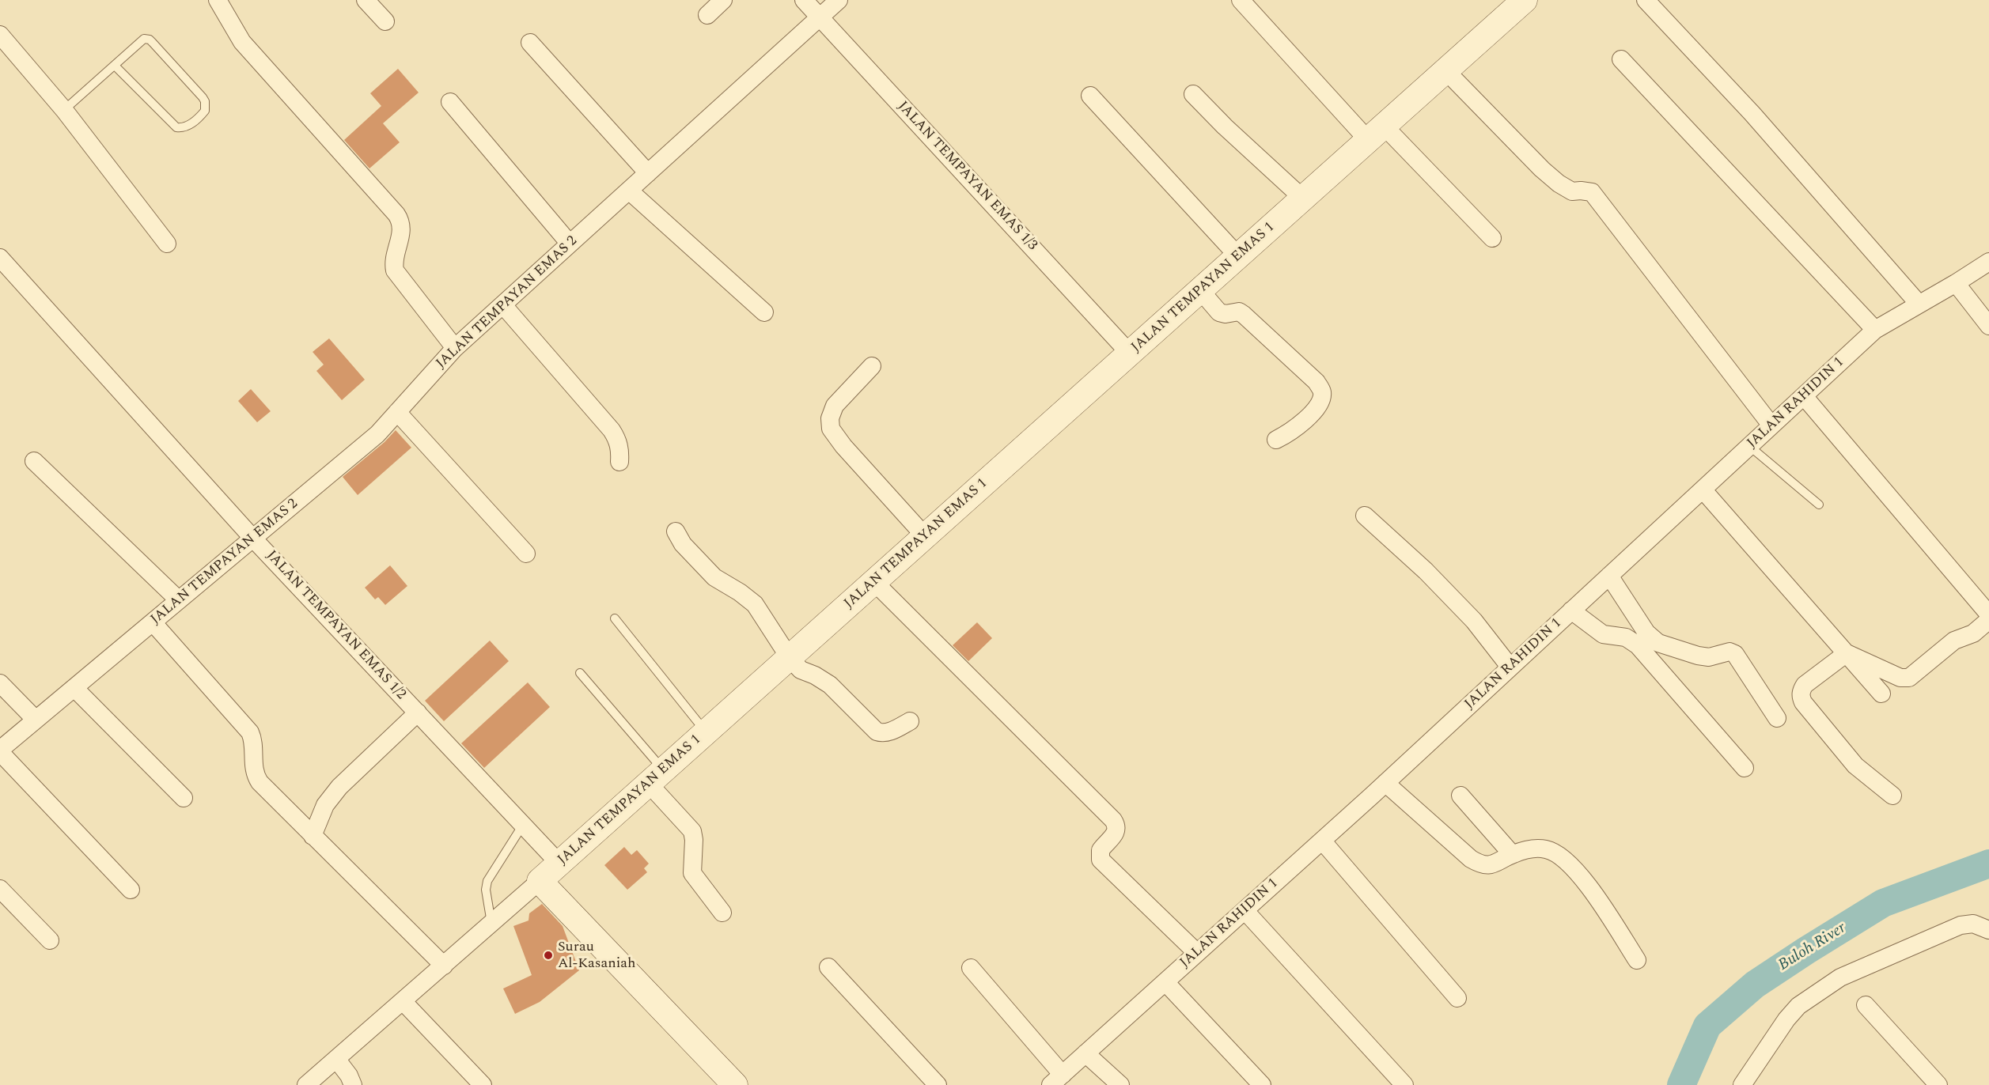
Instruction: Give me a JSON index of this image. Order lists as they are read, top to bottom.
{
  "streets": {
    "street": [
      "JALAN TEMPAYAN EMAS 1/3",
      "JALAN TEMPAYAN EMAS 1",
      "JALAN TEMPAYAN EMAS 2",
      "JALAN RAHIDIN 1",
      "JALAN TEMPAYAN EMAS 1/2"
    ]
  },
  "crossings": [
    ["JALAN TEMPAYAN EMAS 1/3", "JALAN TEMPAYAN EMAS 1"],
    ["JALAN TEMPAYAN EMAS 1/3", "JALAN TEMPAYAN EMAS 2"],
    ["JALAN TEMPAYAN EMAS 1", "JALAN TEMPAYAN EMAS 1/2"],
    ["JALAN TEMPAYAN EMAS 2", "JALAN TEMPAYAN EMAS 1/2"]
  ],
  "water": ["Buloh River"],
  "places": ["Surau Al-Kasaniah"]
}
